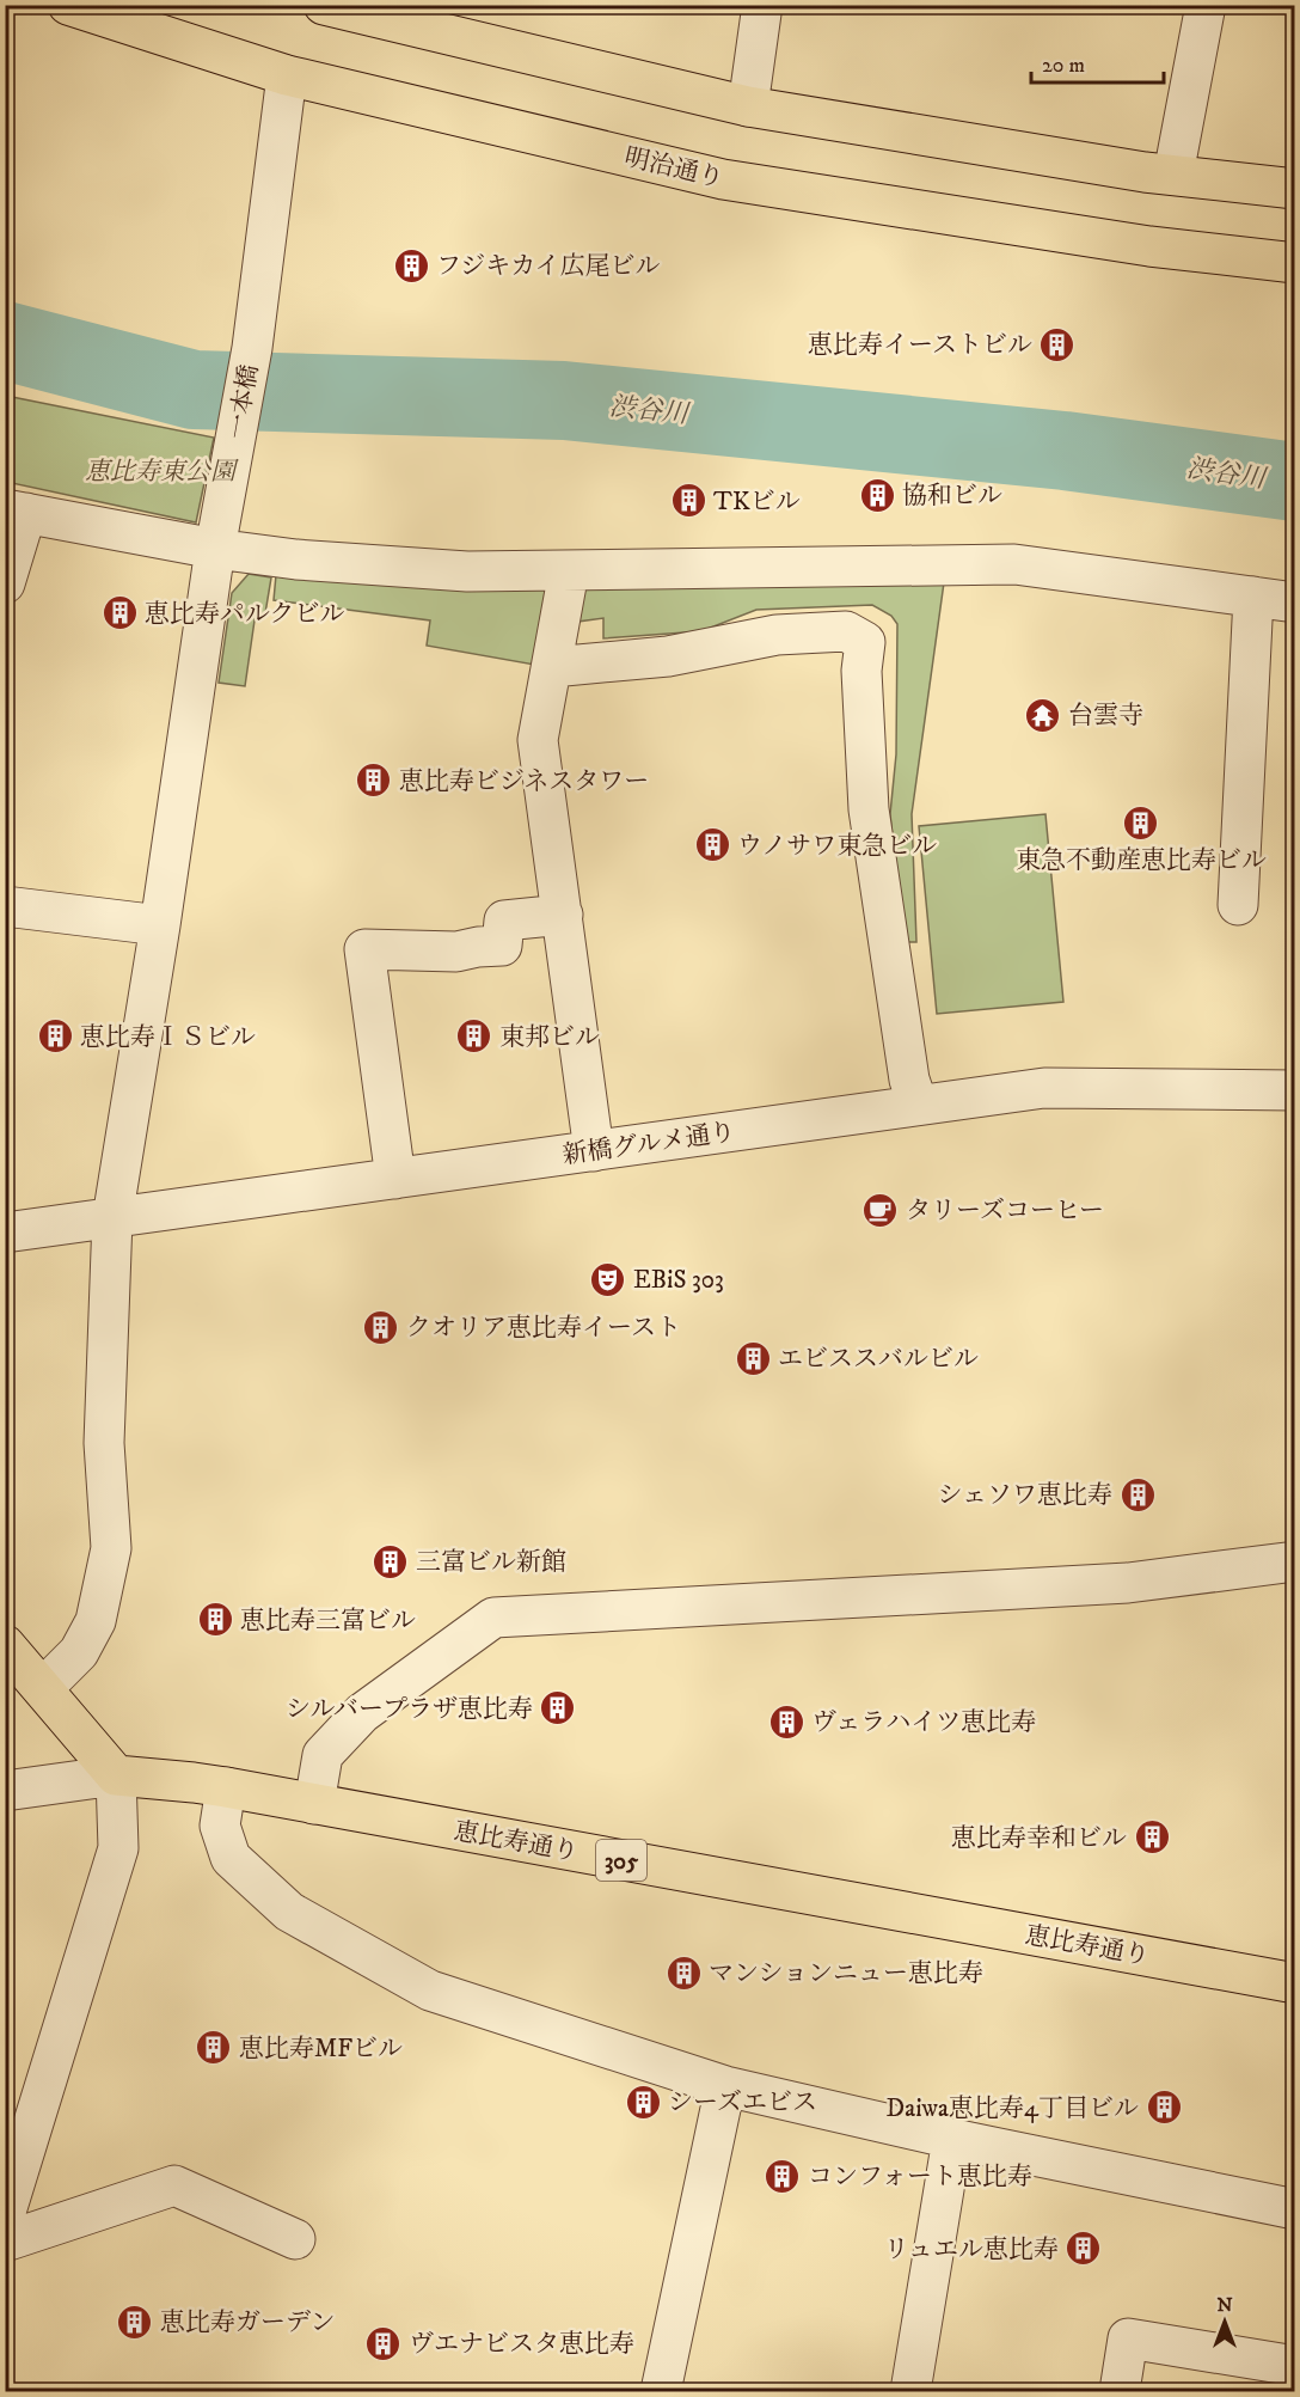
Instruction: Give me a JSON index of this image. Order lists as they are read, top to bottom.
{
  "streets": {
    "main road": ["明治通り", "恵比寿通り", "305"],
    "street": ["一本橋", "新橋グルメ通り"]
  },
  "crossings": [
    ["明治通り", "一本橋"],
    ["一本橋", "新橋グルメ通り"]
  ],
  "water": ["渋谷川"],
  "parks": ["恵比寿東公園"],
  "places": {
    "building": [
      "フジキカイ広尾ビル",
      "恵比寿イーストビル",
      "協和ビル",
      "TKビル",
      "恵比寿パルクビル",
      "恵比寿ビジネスタワー",
      "東急不動産恵比寿ビル",
      "ウノサワ東急ビル",
      "恵比寿ＩＳビル",
      "東邦ビル",
      "クオリア恵比寿イースト",
      "エビススバルビル",
      "シェソワ恵比寿",
      "三富ビル新館",
      "恵比寿三富ビル",
      "シルバープラザ恵比寿",
      "ヴェラハイツ恵比寿",
      "恵比寿幸和ビル",
      "マンションニュー恵比寿",
      "恵比寿MFビル",
      "シーズエビス",
      "Daiwa恵比寿4丁目ビル",
      "コンフォート恵比寿",
      "リュエル恵比寿",
      "恵比寿ガーデン",
      "ヴエナビスタ恵比寿"
    ],
    "temple": ["台雲寺"],
    "cafe": ["タリーズコーヒー"],
    "theatre": ["EBiS 303"]
  },
  "scale_bar": "20 m",
  "north": "top"
}
